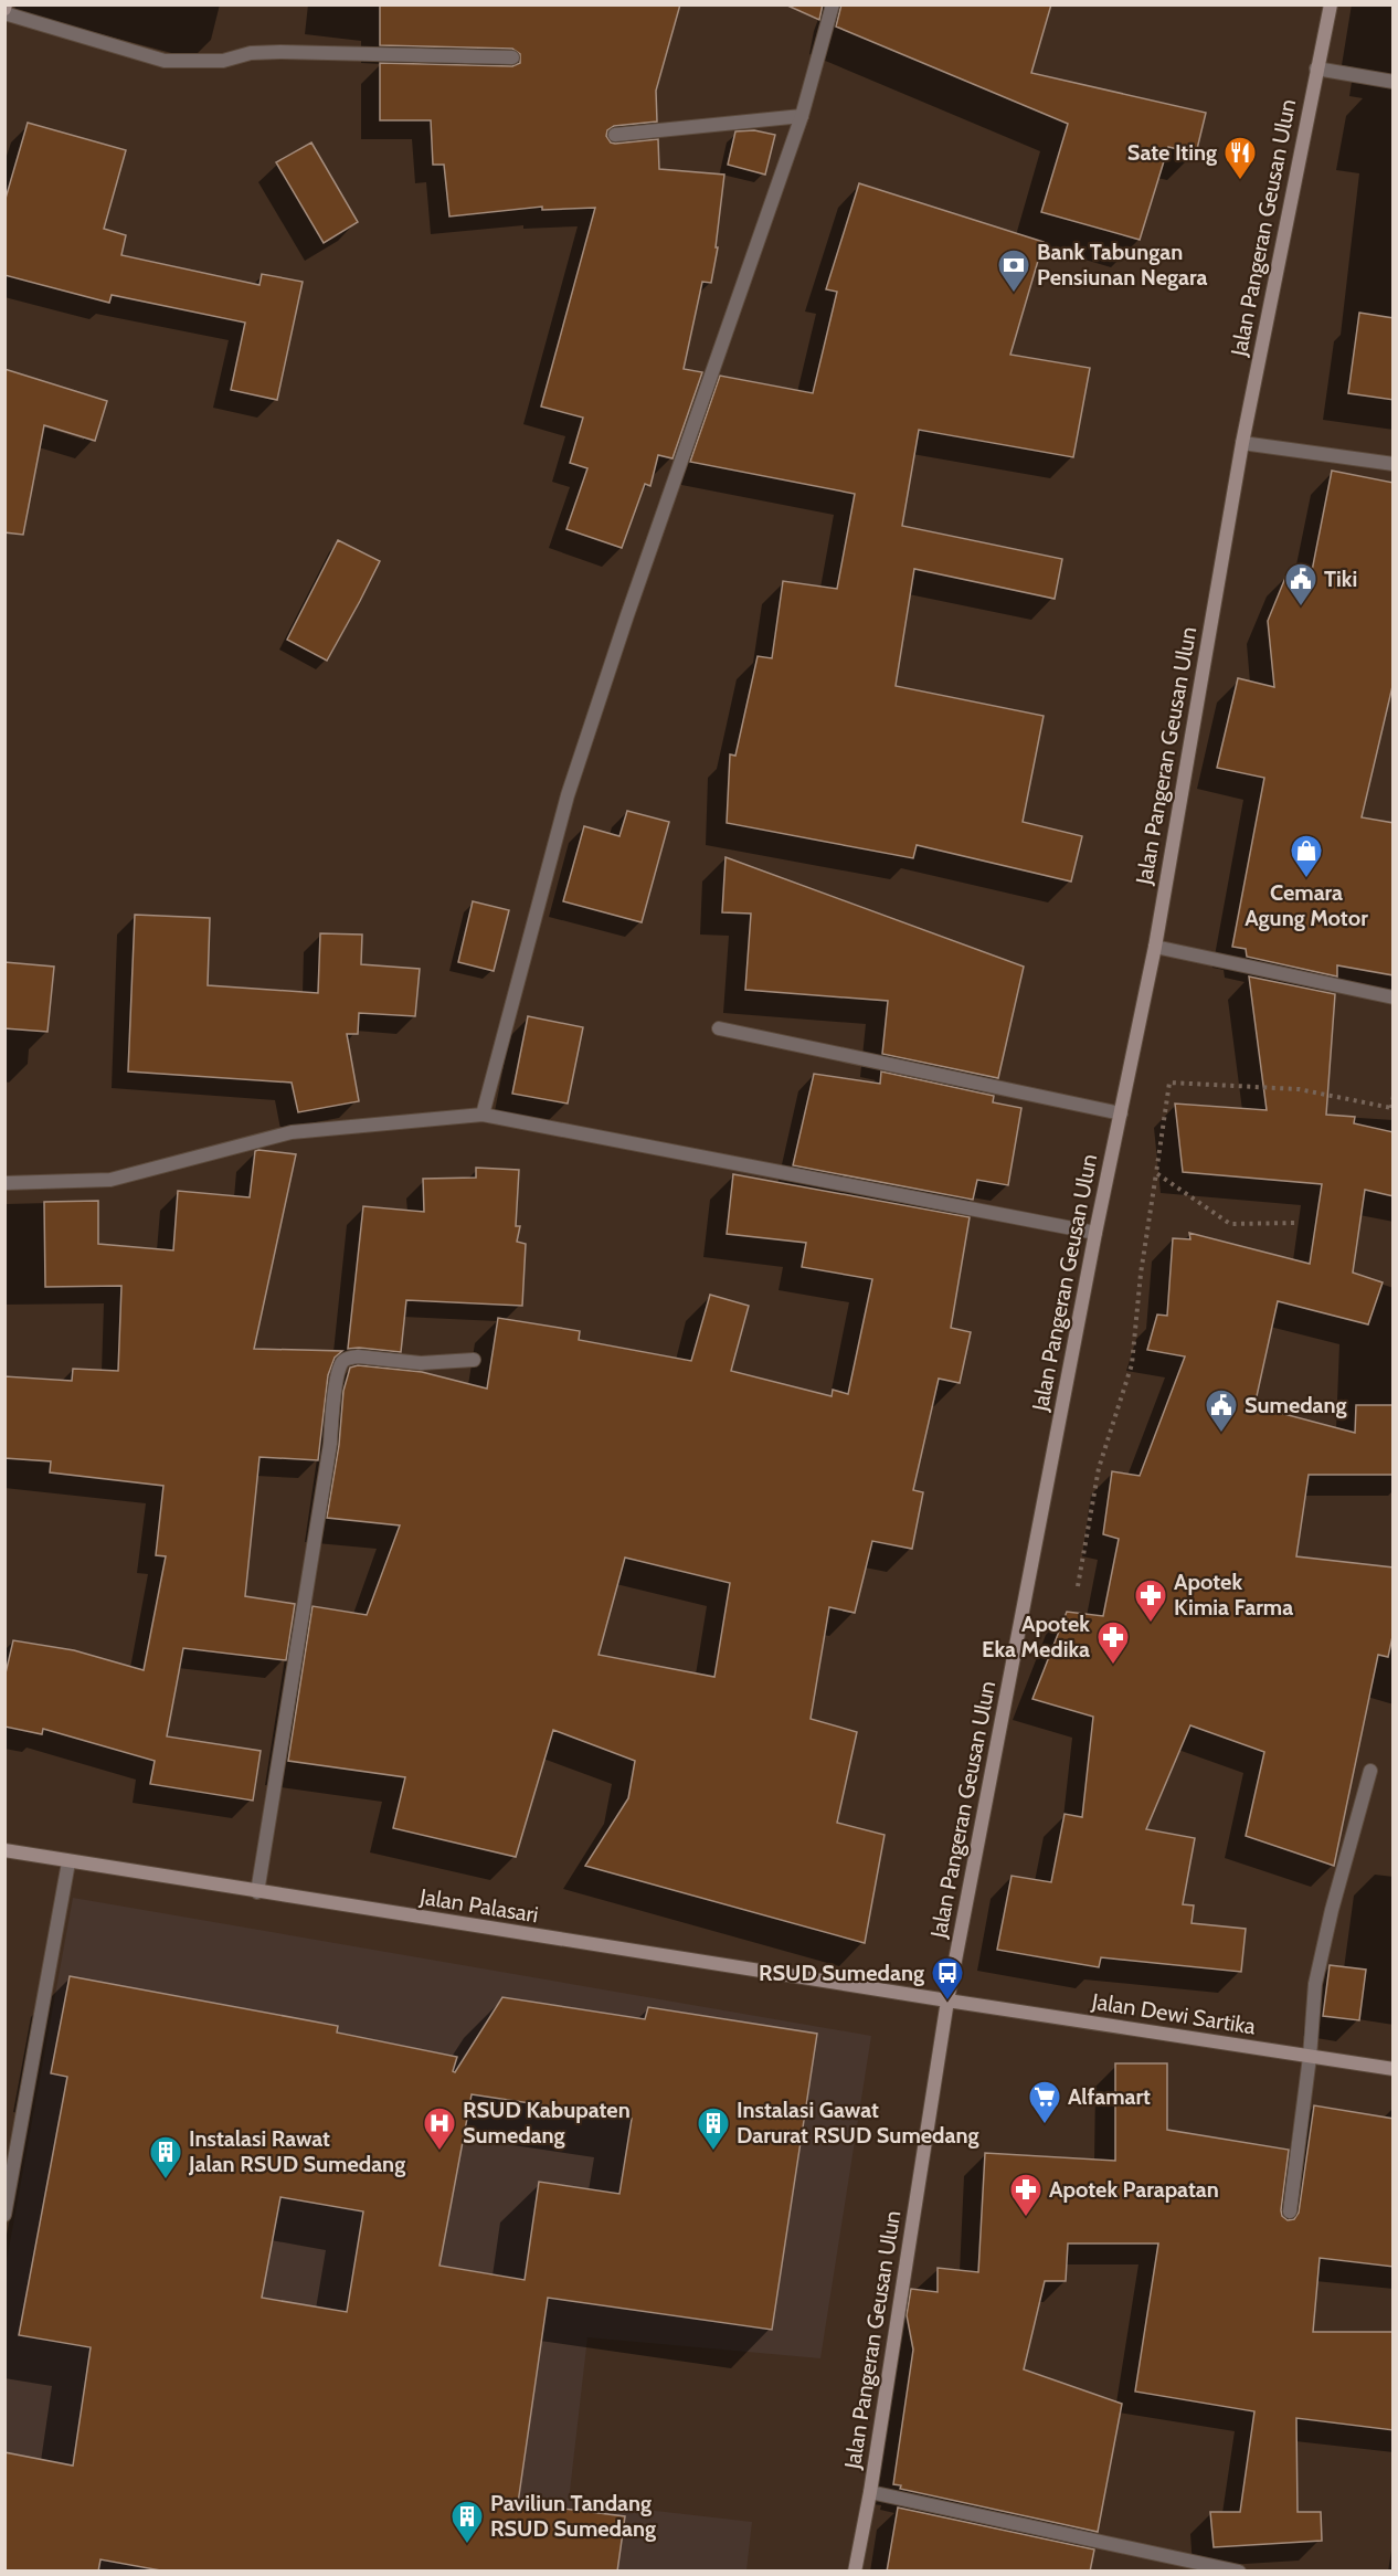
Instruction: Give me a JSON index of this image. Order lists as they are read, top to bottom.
{
  "streets": {
    "main road": ["Jalan Pangeran Geusan Ulun", "Jalan Palasari", "Jalan Dewi Sartika"]
  },
  "crossings": [
    ["Jalan Pangeran Geusan Ulun", "Jalan Palasari"],
    ["Jalan Pangeran Geusan Ulun", "Jalan Dewi Sartika"],
    ["Jalan Palasari", "Jalan Dewi Sartika"]
  ],
  "places": {
    "restaurant": ["Sate Iting"],
    "bank": ["Bank Tabungan Pensiunan Negara"],
    "public building": ["Tiki", "Sumedang"],
    "shop": ["Cemara Agung Motor"],
    "pharmacy": ["Apotek Kimia Farma", "Apotek Eka Medika", "Apotek Parapatan"],
    "bus stop": ["RSUD Sumedang"],
    "supermarket": ["Alfamart"],
    "hospital": ["RSUD Kabupaten Sumedang"],
    "building": ["Instalasi Gawat Darurat RSUD Sumedang", "Instalasi Rawat Jalan RSUD Sumedang", "Paviliun Tandang RSUD Sumedang"]
  }
}
